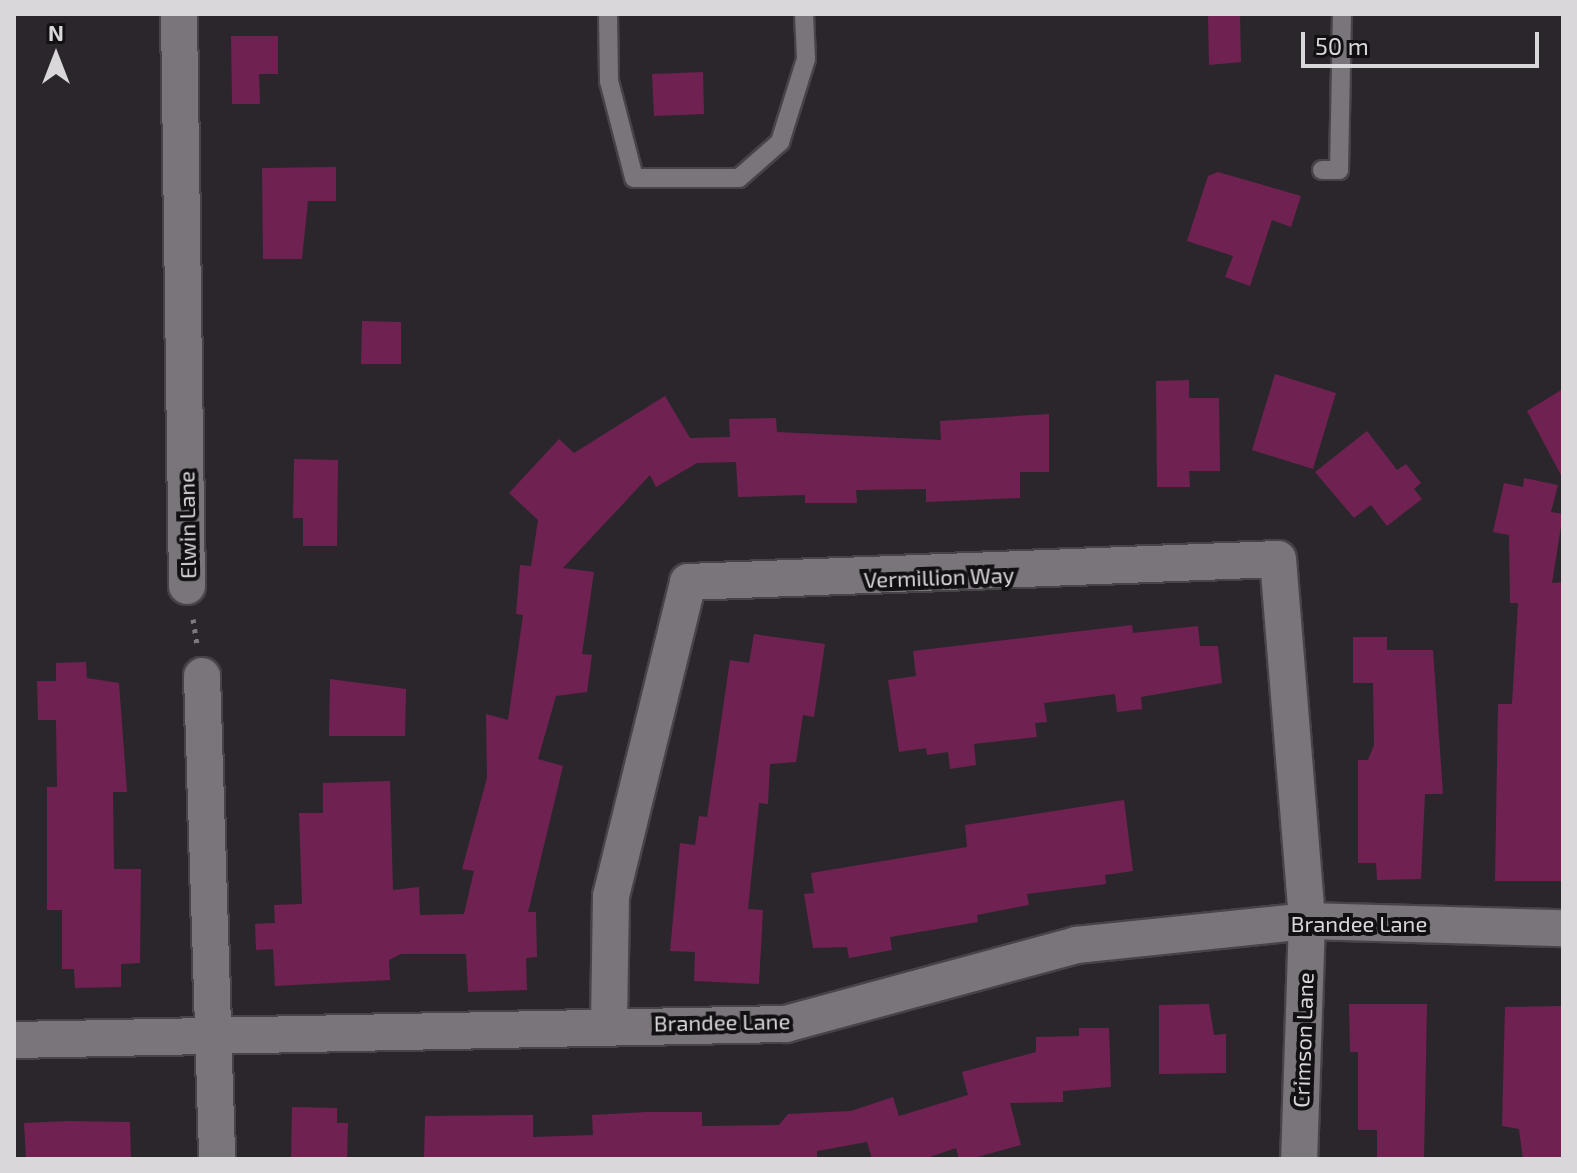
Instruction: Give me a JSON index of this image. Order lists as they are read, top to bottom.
{
  "streets": {
    "street": [
      "Elwin Lane",
      "Vermillion Way",
      "Brandee Lane",
      "Crimson Lane"
    ]
  },
  "crossings": [
    ["Vermillion Way", "Brandee Lane"],
    ["Vermillion Way", "Crimson Lane"],
    ["Brandee Lane", "Crimson Lane"]
  ],
  "scale_bar": "50 m",
  "north": "top"
}
